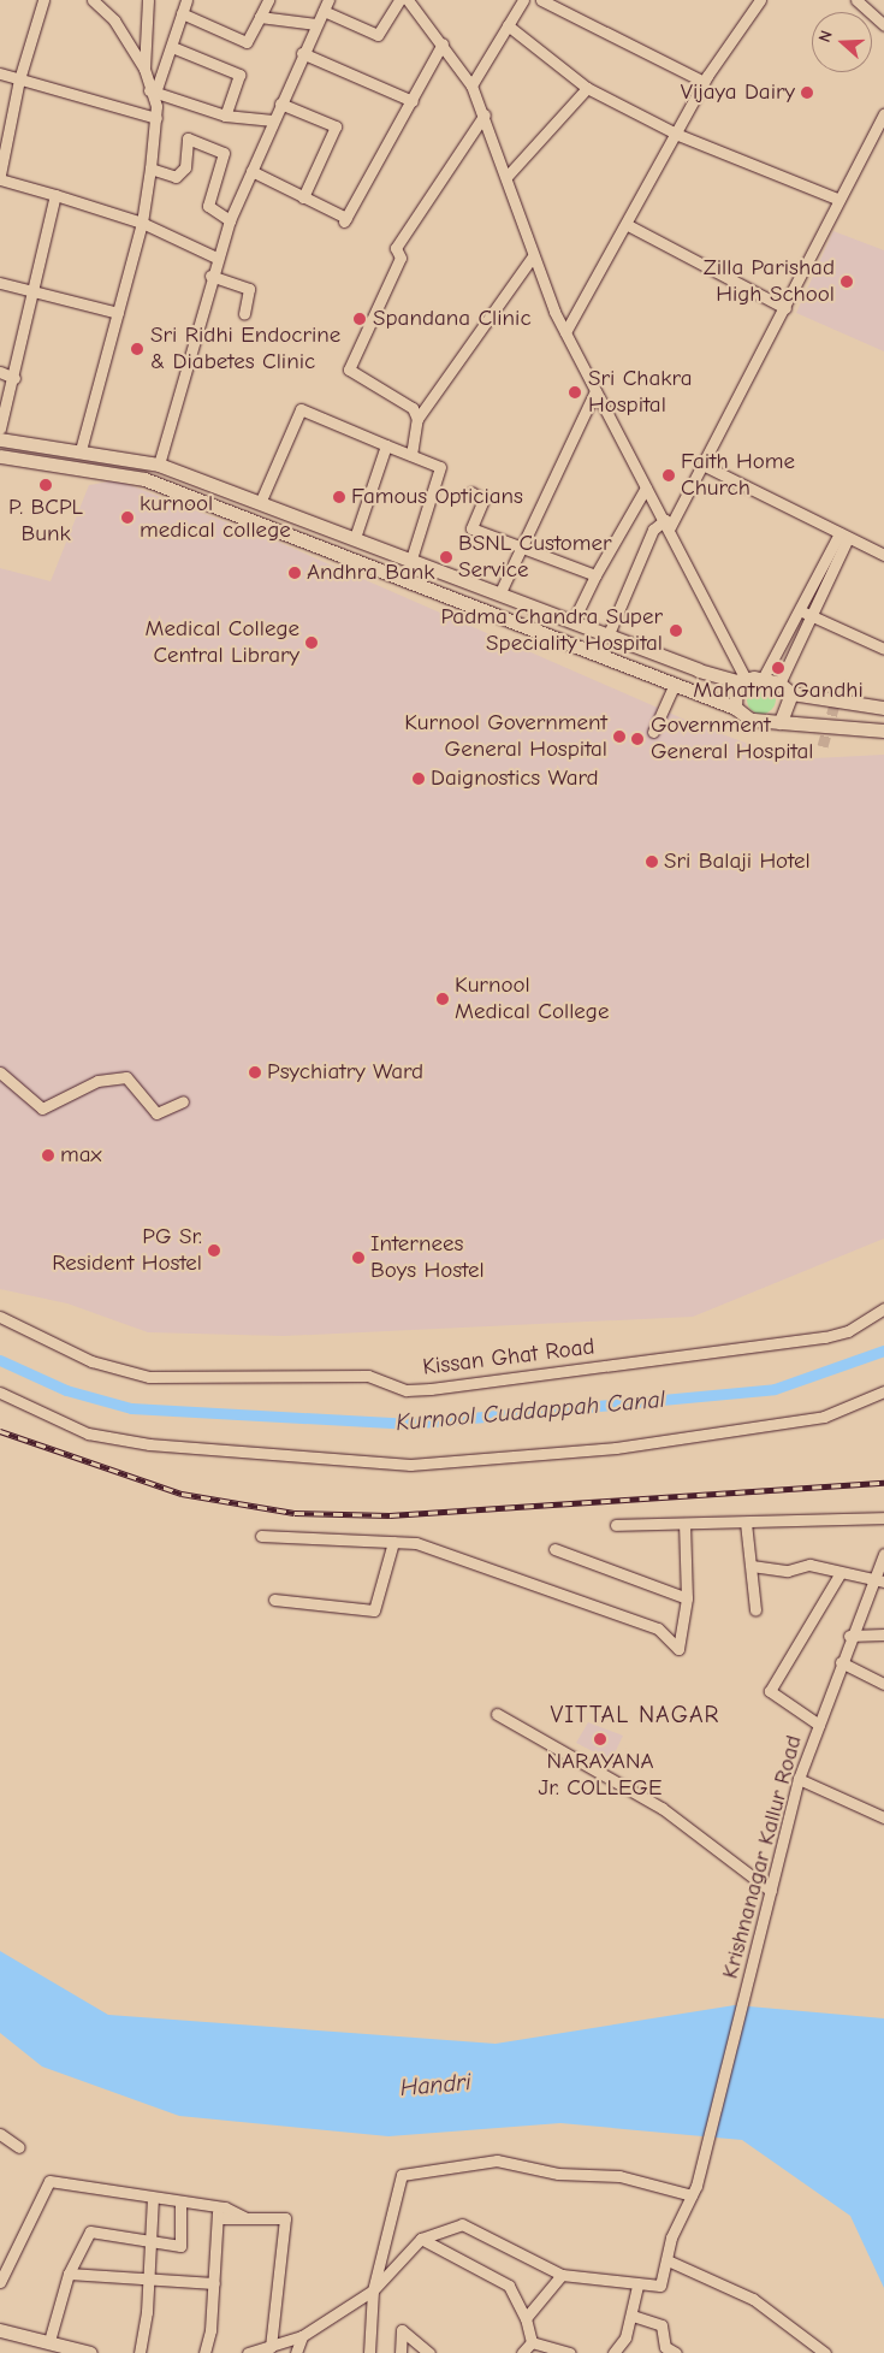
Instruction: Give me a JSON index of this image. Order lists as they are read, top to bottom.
{
  "streets": {
    "street": ["Kissan Ghat Road", "Krishnanagar Kallur Road"]
  },
  "districts": ["VITTAL NAGAR"],
  "water": ["Kurnool Cuddappah Canal", "Handri"],
  "places": [
    "Vijaya Dairy",
    "Zilla Parishad High School",
    "Spandana Clinic",
    "Sri Ridhi Endocrine & Diabetes Clinic",
    "Sri Chakra Hospital",
    "Faith Home Church",
    "P. BCPL Bunk",
    "Famous Opticians",
    "kurnool medical college",
    "BSNL Customer Service",
    "Andhra Bank",
    "Padma Chandra Super Speciality Hospital",
    "Medical College Central Library",
    "Mahatma Gandhi",
    "Kurnool Government General Hospital",
    "Government General Hospital",
    "Daignostics Ward",
    "Sri Balaji Hotel",
    "Kurnool Medical College",
    "Psychiatry Ward",
    "max",
    "PG Sr. Resident Hostel",
    "Internees Boys Hostel",
    "NARAYANA Jr. COLLEGE"
  ],
  "north": "left"
}
